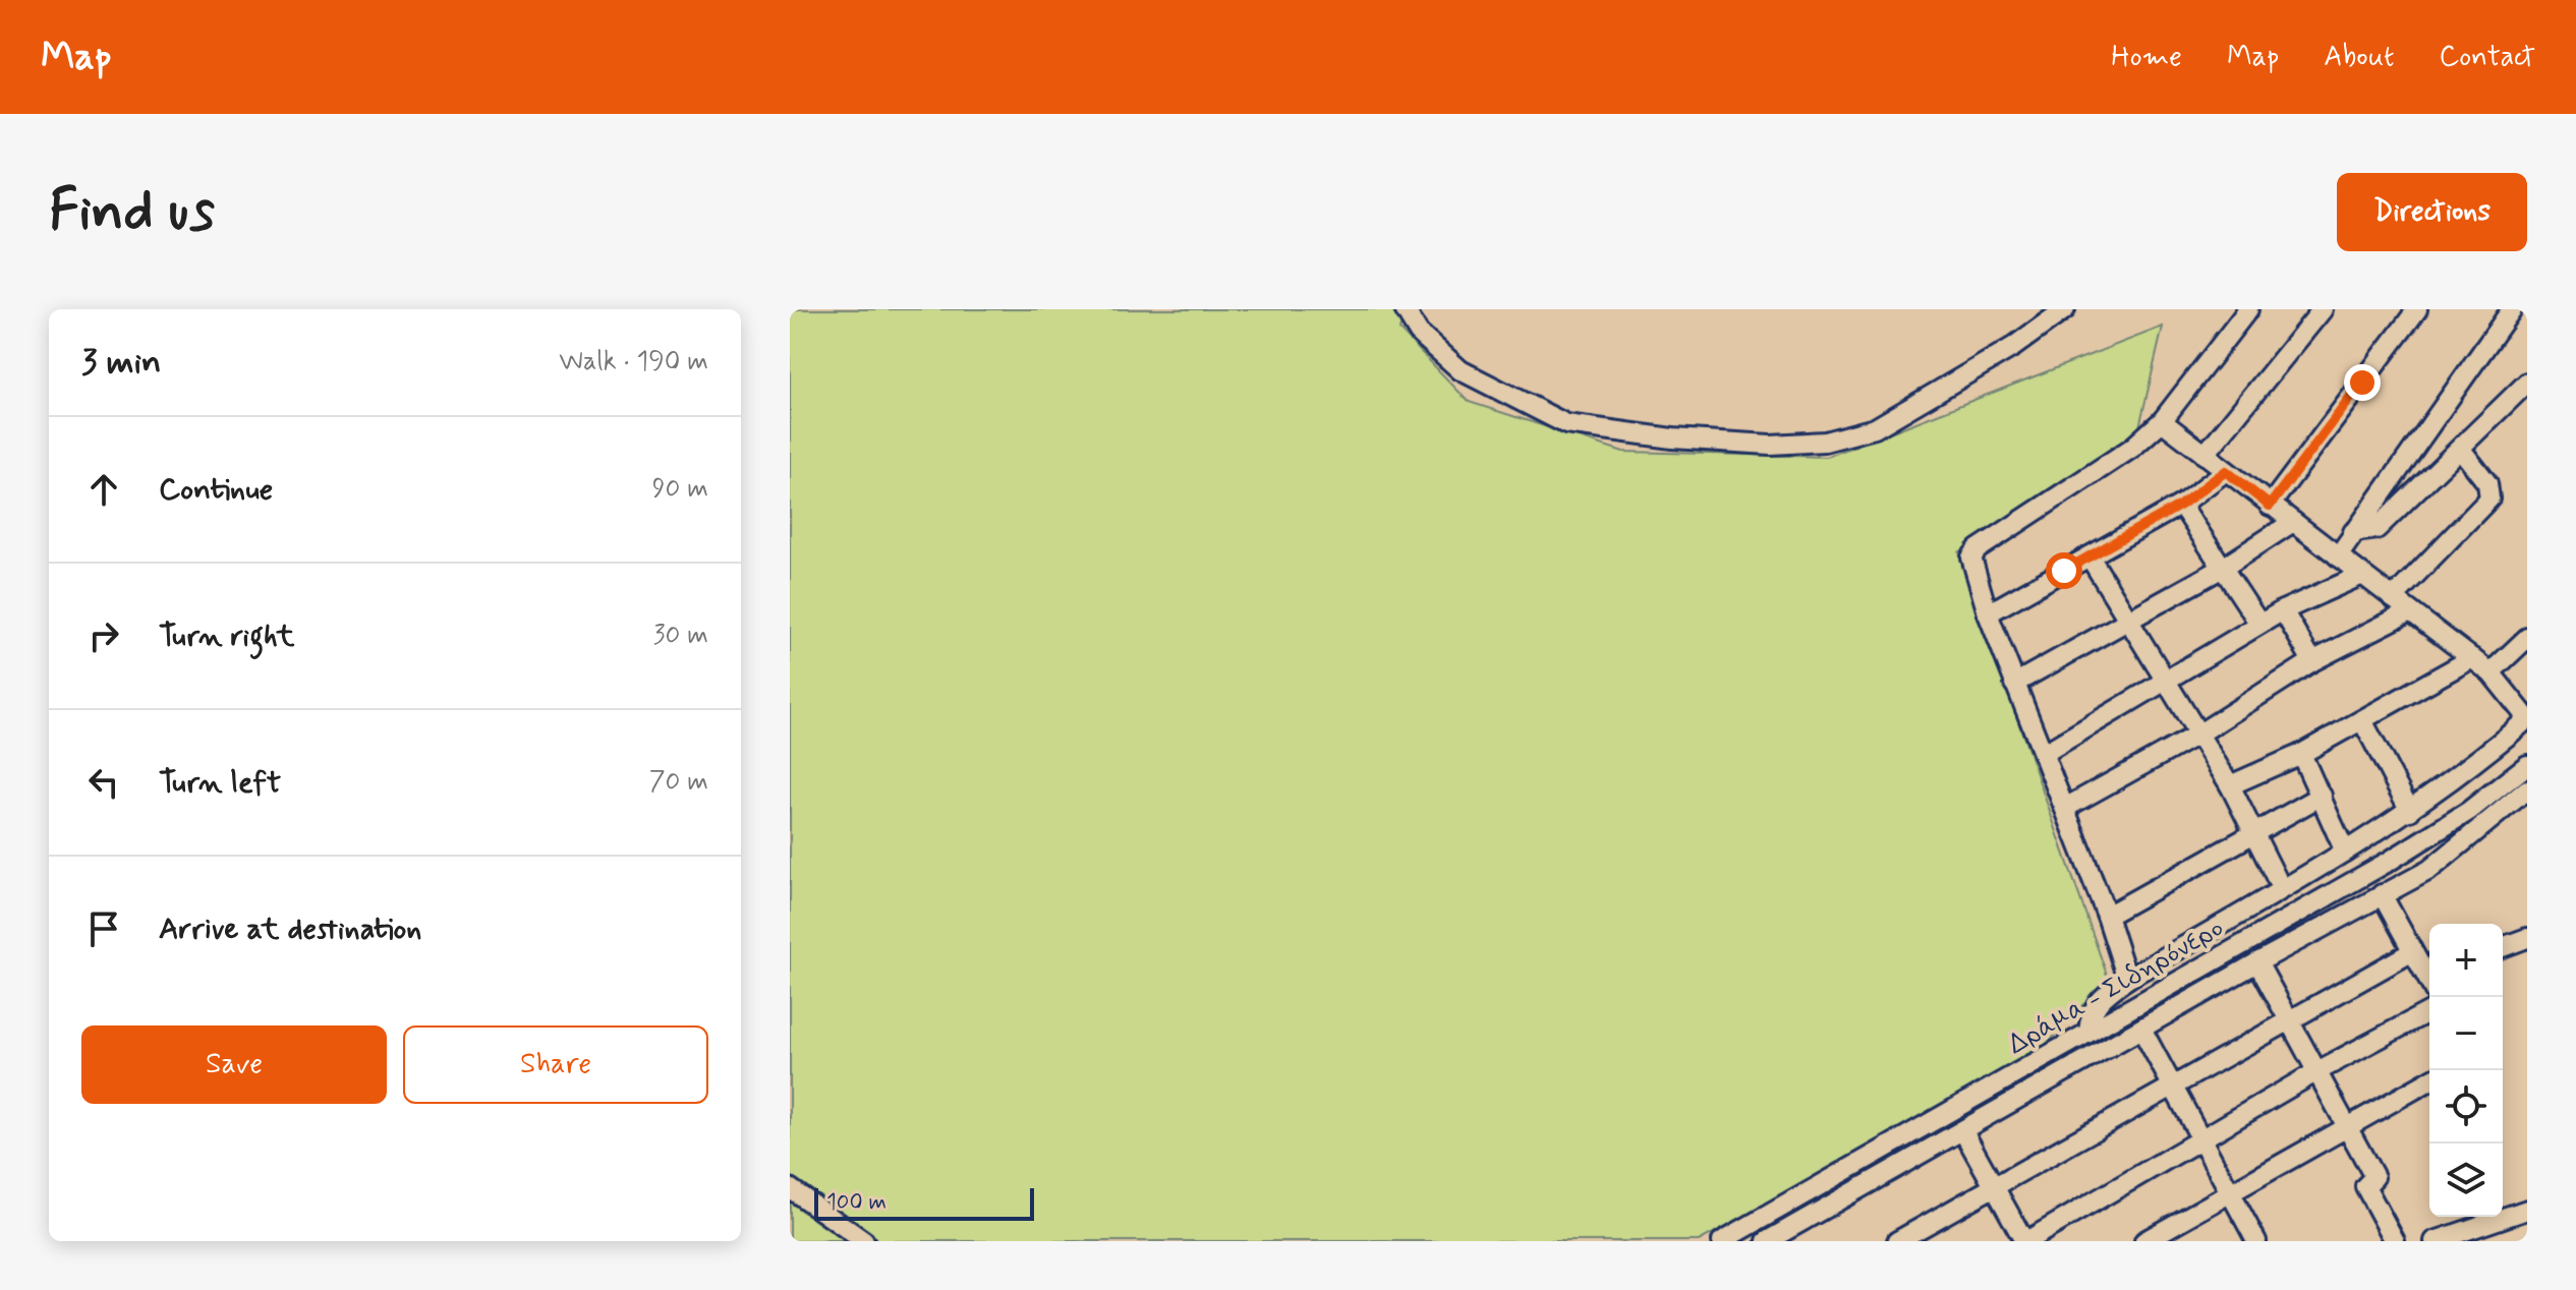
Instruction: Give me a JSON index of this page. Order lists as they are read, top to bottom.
{
  "streets": {
    "street": ["Δράμα - Σιδηρόνερο"]
  },
  "scale_bar": "100 m",
  "page": {
    "header": "Map",
    "nav": [
      "Home",
      "Map",
      "About",
      "Contact"
    ],
    "buttons": [
      "Directions",
      ["Save", "Share"]
    ],
    "title": "Find us",
    "heading": ["3 min", "Walk · 190 m"],
    "list": [
      ["Continue", "90 m"],
      ["Turn right", "30 m"],
      ["Turn left", "70 m"],
      "Arrive at destination"
    ],
    "map_buttons": ["+", "−"],
    "scale": "100 m"
  }
}
